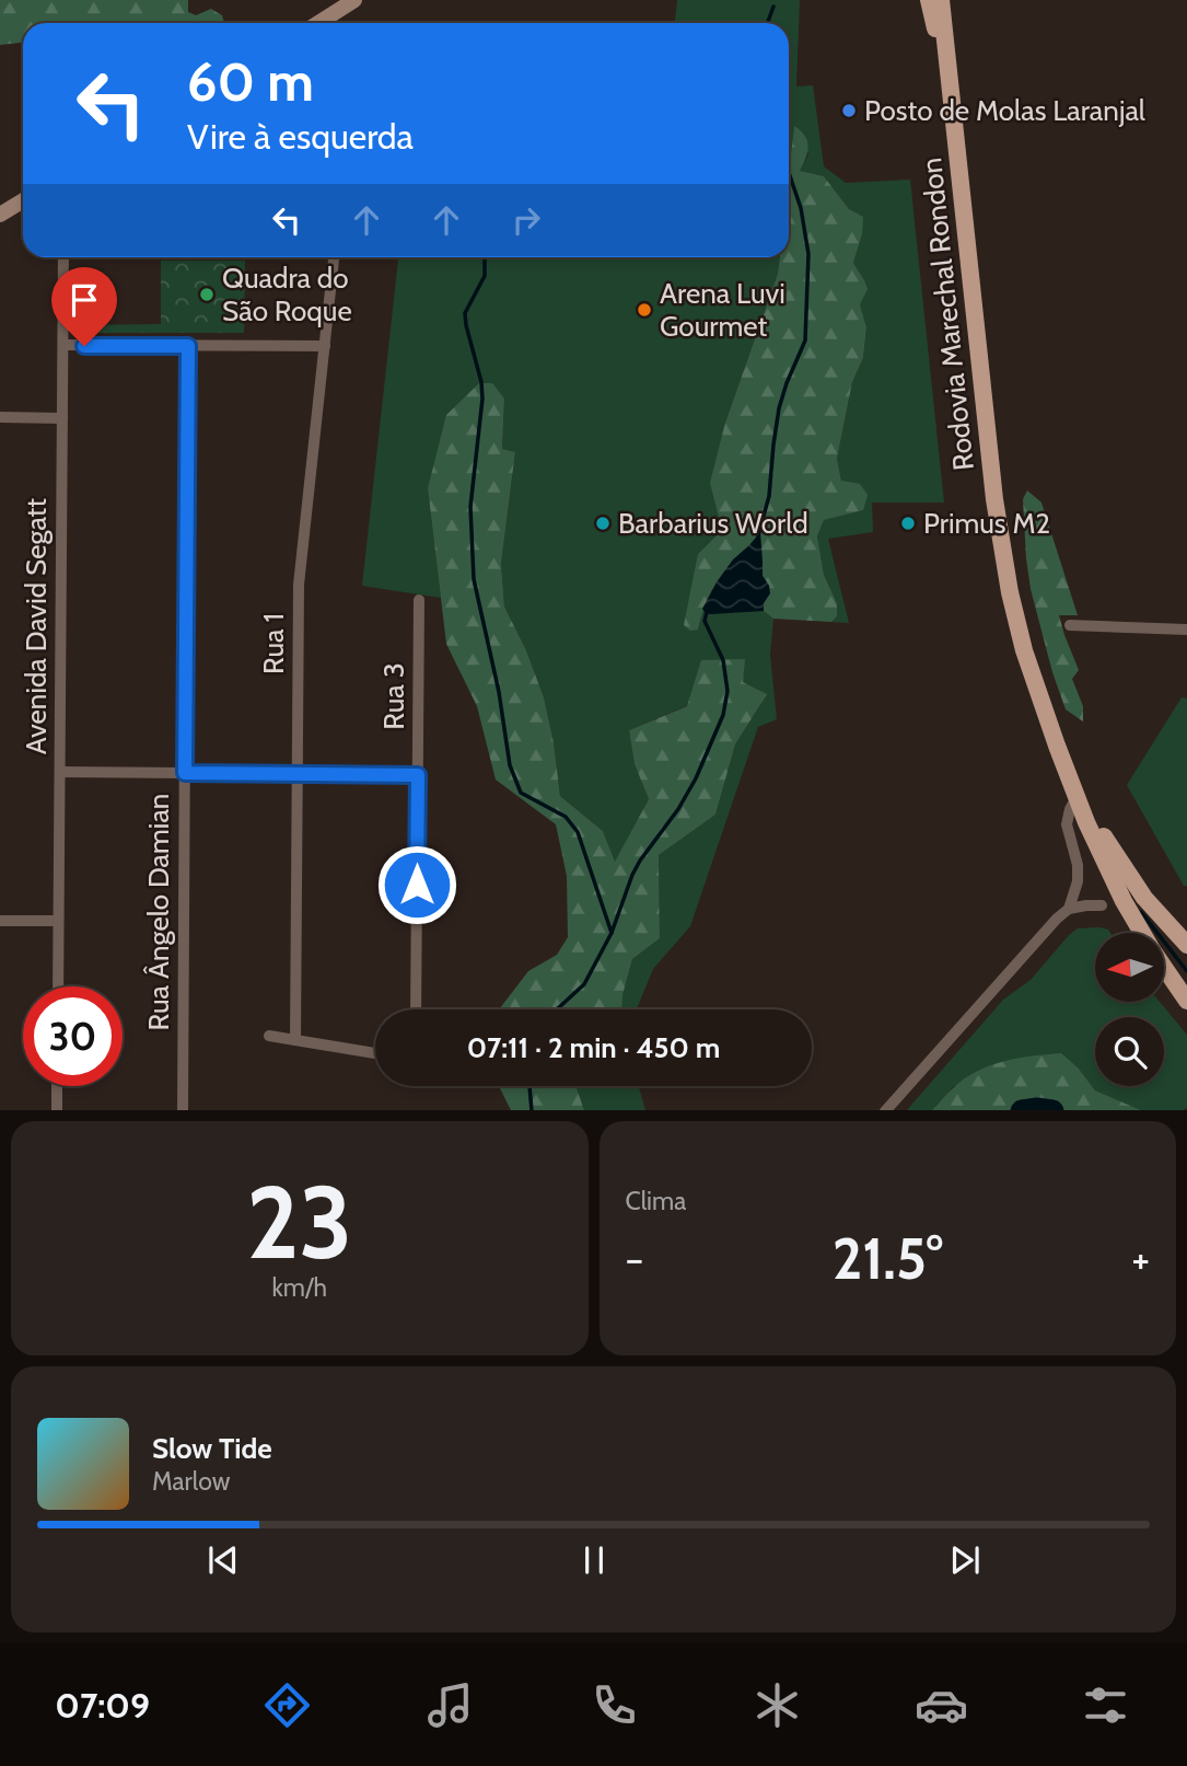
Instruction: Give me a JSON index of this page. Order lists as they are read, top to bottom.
{
  "streets": {
    "main road": ["Rodovia Marechal Rondon"],
    "street": [
      "Avenida David Segatt",
      "Rua 1",
      "Rua 3",
      "Rua Ângelo Damian"
    ]
  },
  "places": [
    "Posto de Molas Laranjal",
    "Quadra do São Roque",
    "Arena Luvi Gourmet",
    "Barbarius World",
    "Primus M2"
  ],
  "north": "left",
  "page": {
    "turn": ["60 m", "Vire à esquerda"],
    "limit": "30",
    "trip": "07:11 · 2 min · 450 m",
    "tile": [
      ["23", "km/h"],
      "Clima"
    ],
    "heat": ["−", "21.5°", "+"],
    "song": ["Slow Tide", "Marlow"],
    "tabs": "07:09"
  }
}
